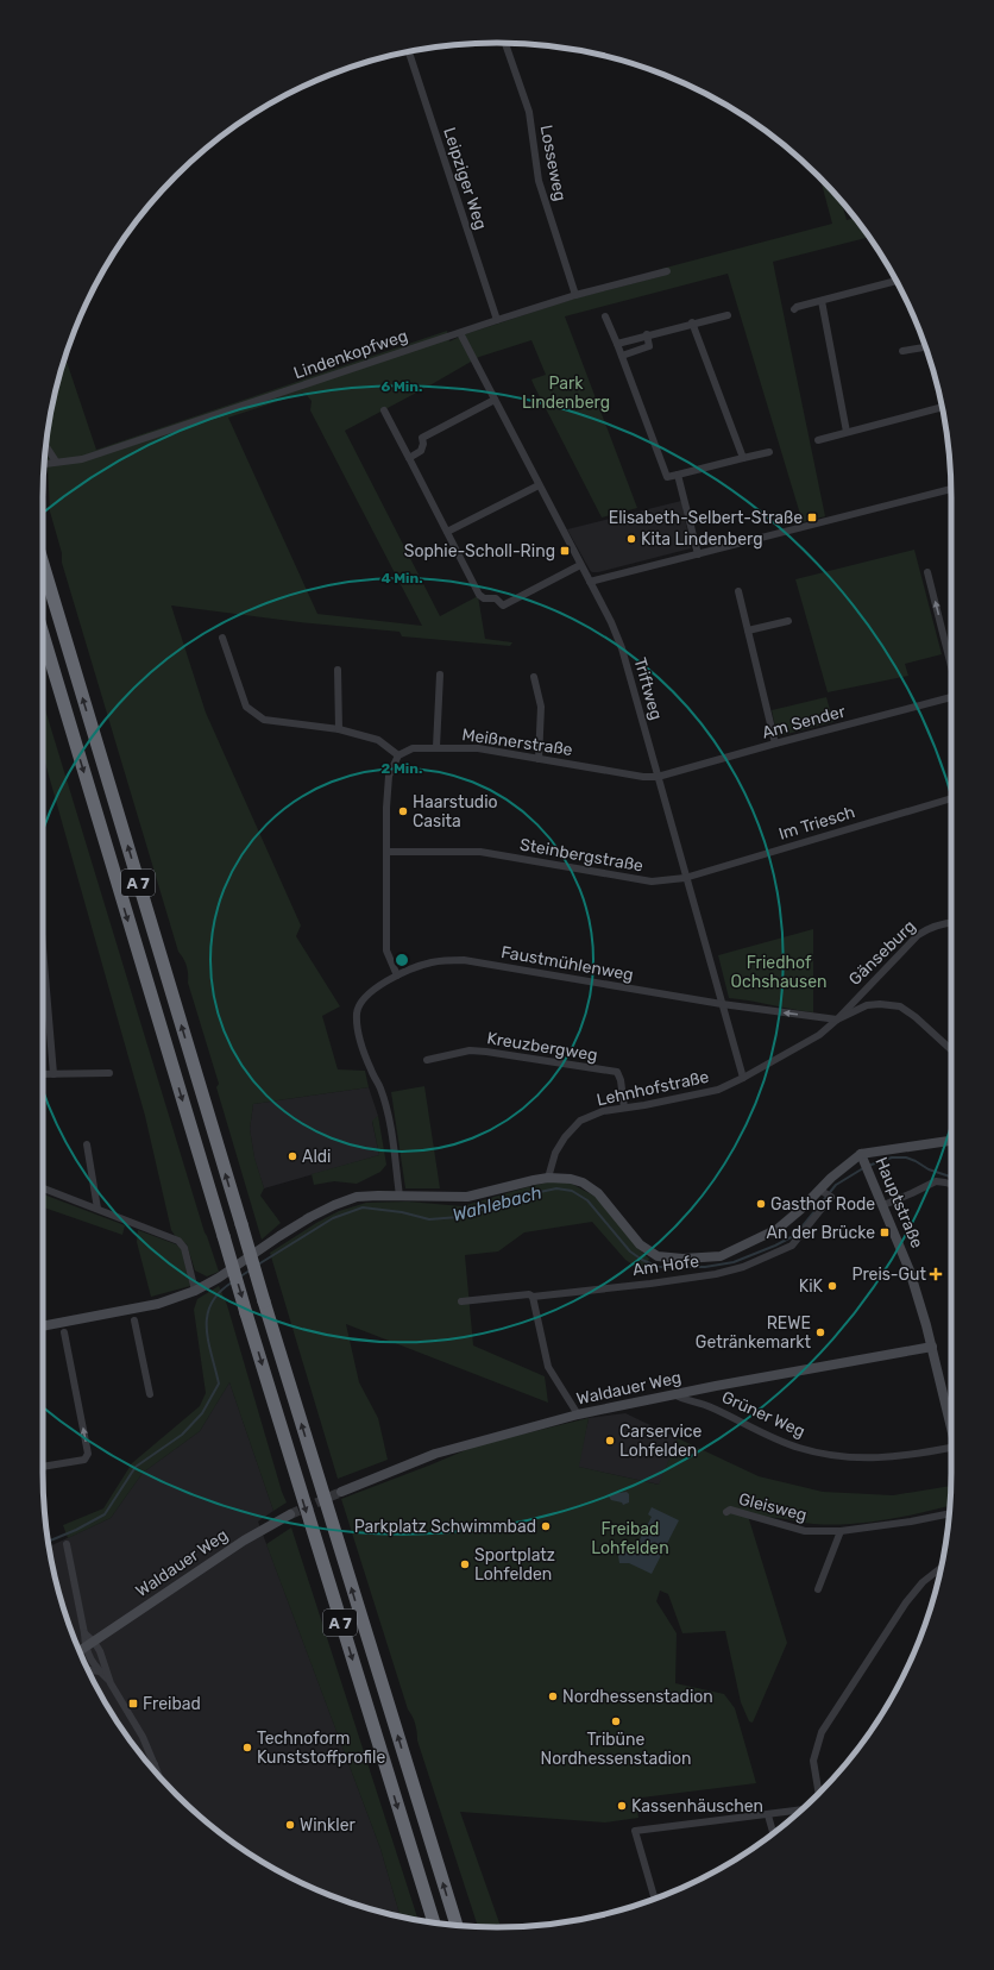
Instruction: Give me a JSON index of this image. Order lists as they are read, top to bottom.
{
  "streets": {
    "highway": ["A 7"],
    "main road": ["Hauptstraße", "Waldauer Weg"],
    "street": [
      "Losseweg",
      "Leipziger Weg",
      "Lindenkopfweg",
      "Triftweg",
      "Am Sender",
      "Meißnerstraße",
      "Im Triesch",
      "Steinbergstraße",
      "Gänseburg",
      "Faustmühlenweg",
      "Kreuzbergweg",
      "Lehnhofstraße",
      "Am Hofe",
      "Grüner Weg",
      "Gleisweg"
    ]
  },
  "crossings": [
    ["Losseweg", "Lindenkopfweg"],
    ["Leipziger Weg", "Lindenkopfweg"],
    ["Lindenkopfweg", "Triftweg"],
    ["Triftweg", "Am Sender"],
    ["Triftweg", "Meißnerstraße"],
    ["Triftweg", "Im Triesch"],
    ["Triftweg", "Steinbergstraße"],
    ["Triftweg", "Faustmühlenweg"],
    ["Triftweg", "Lehnhofstraße"],
    ["Am Sender", "Meißnerstraße"],
    ["Im Triesch", "Steinbergstraße"],
    ["Gänseburg", "Faustmühlenweg"],
    ["Gänseburg", "Lehnhofstraße"],
    ["Faustmühlenweg", "Lehnhofstraße"],
    ["Kreuzbergweg", "Lehnhofstraße"],
    ["Hauptstraße", "Waldauer Weg"],
    ["Waldauer Weg", "Grüner Weg"]
  ],
  "water": ["Wahlebach"],
  "parks": ["Park Lindenberg", "Friedhof Ochshausen", "Freibad Lohfelden"],
  "places": {
    "transit": [
      "Elisabeth-Selbert-Straße",
      "Sophie-Scholl-Ring",
      "An der Brücke",
      "Freibad"
    ],
    "other": [
      "Kita Lindenberg",
      "Haarstudio Casita",
      "Aldi",
      "Gasthof Rode",
      "KiK",
      "REWE Getränkemarkt",
      "Carservice Lohfelden",
      "Parkplatz Schwimmbad",
      "Sportplatz Lohfelden",
      "Nordhessenstadion",
      "Tribüne Nordhessenstadion",
      "Technoform Kunststoffprofile",
      "Kassenhäuschen",
      "Winkler"
    ],
    "health": ["Preis-Gut"]
  },
  "rings": ["6 Min.", "4 Min.", "2 Min."]
}
